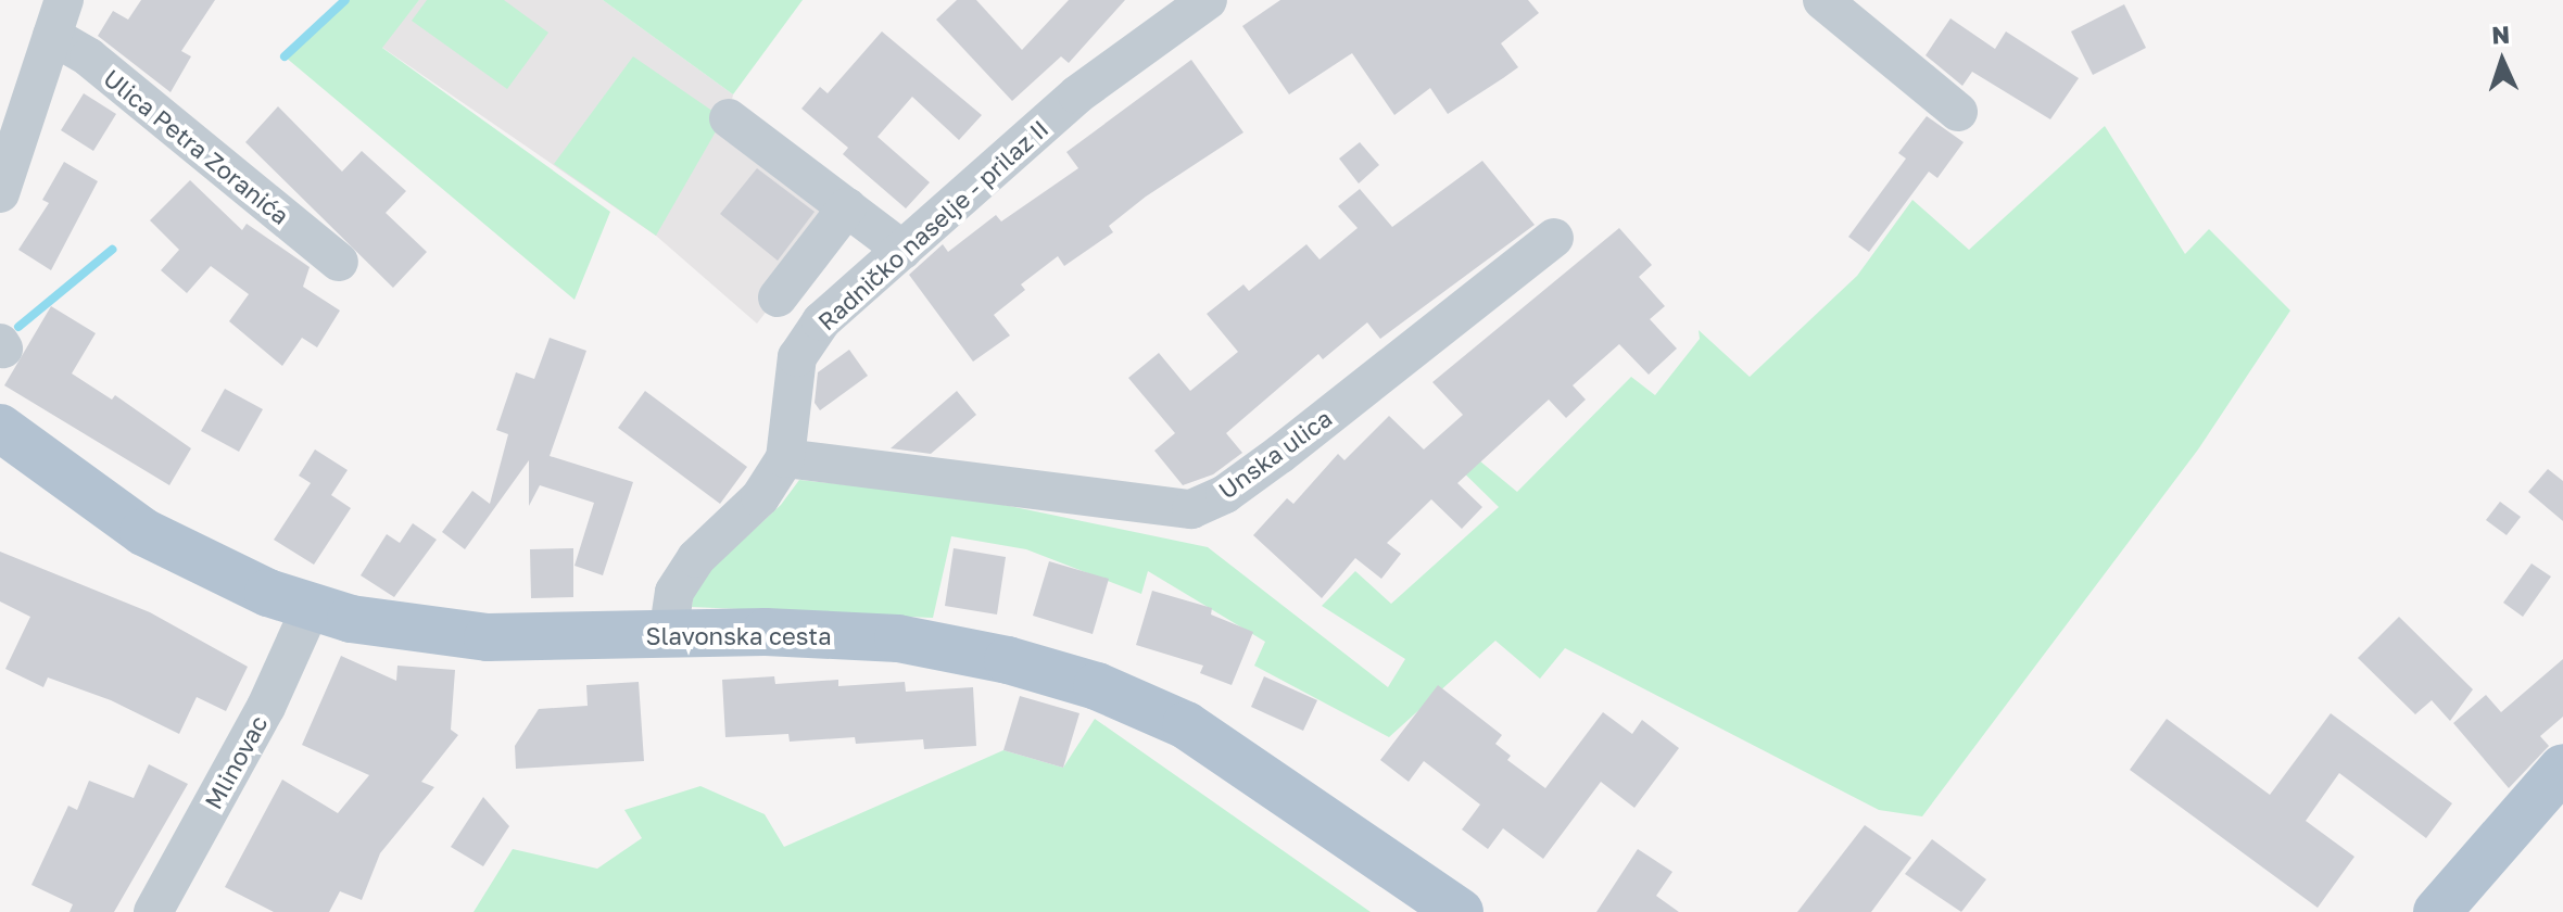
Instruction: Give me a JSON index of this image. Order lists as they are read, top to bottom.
{
  "streets": {
    "main road": ["Slavonska cesta"],
    "street": [
      "Ulica Petra Zoranića",
      "Radničko naselje - prilaz II",
      "Unska ulica",
      "Mlinovac"
    ]
  },
  "crossings": [
    ["Radničko naselje - prilaz II", "Unska ulica"],
    ["Radničko naselje - prilaz II", "Slavonska cesta"],
    ["Slavonska cesta", "Mlinovac"]
  ],
  "north": "top"
}
